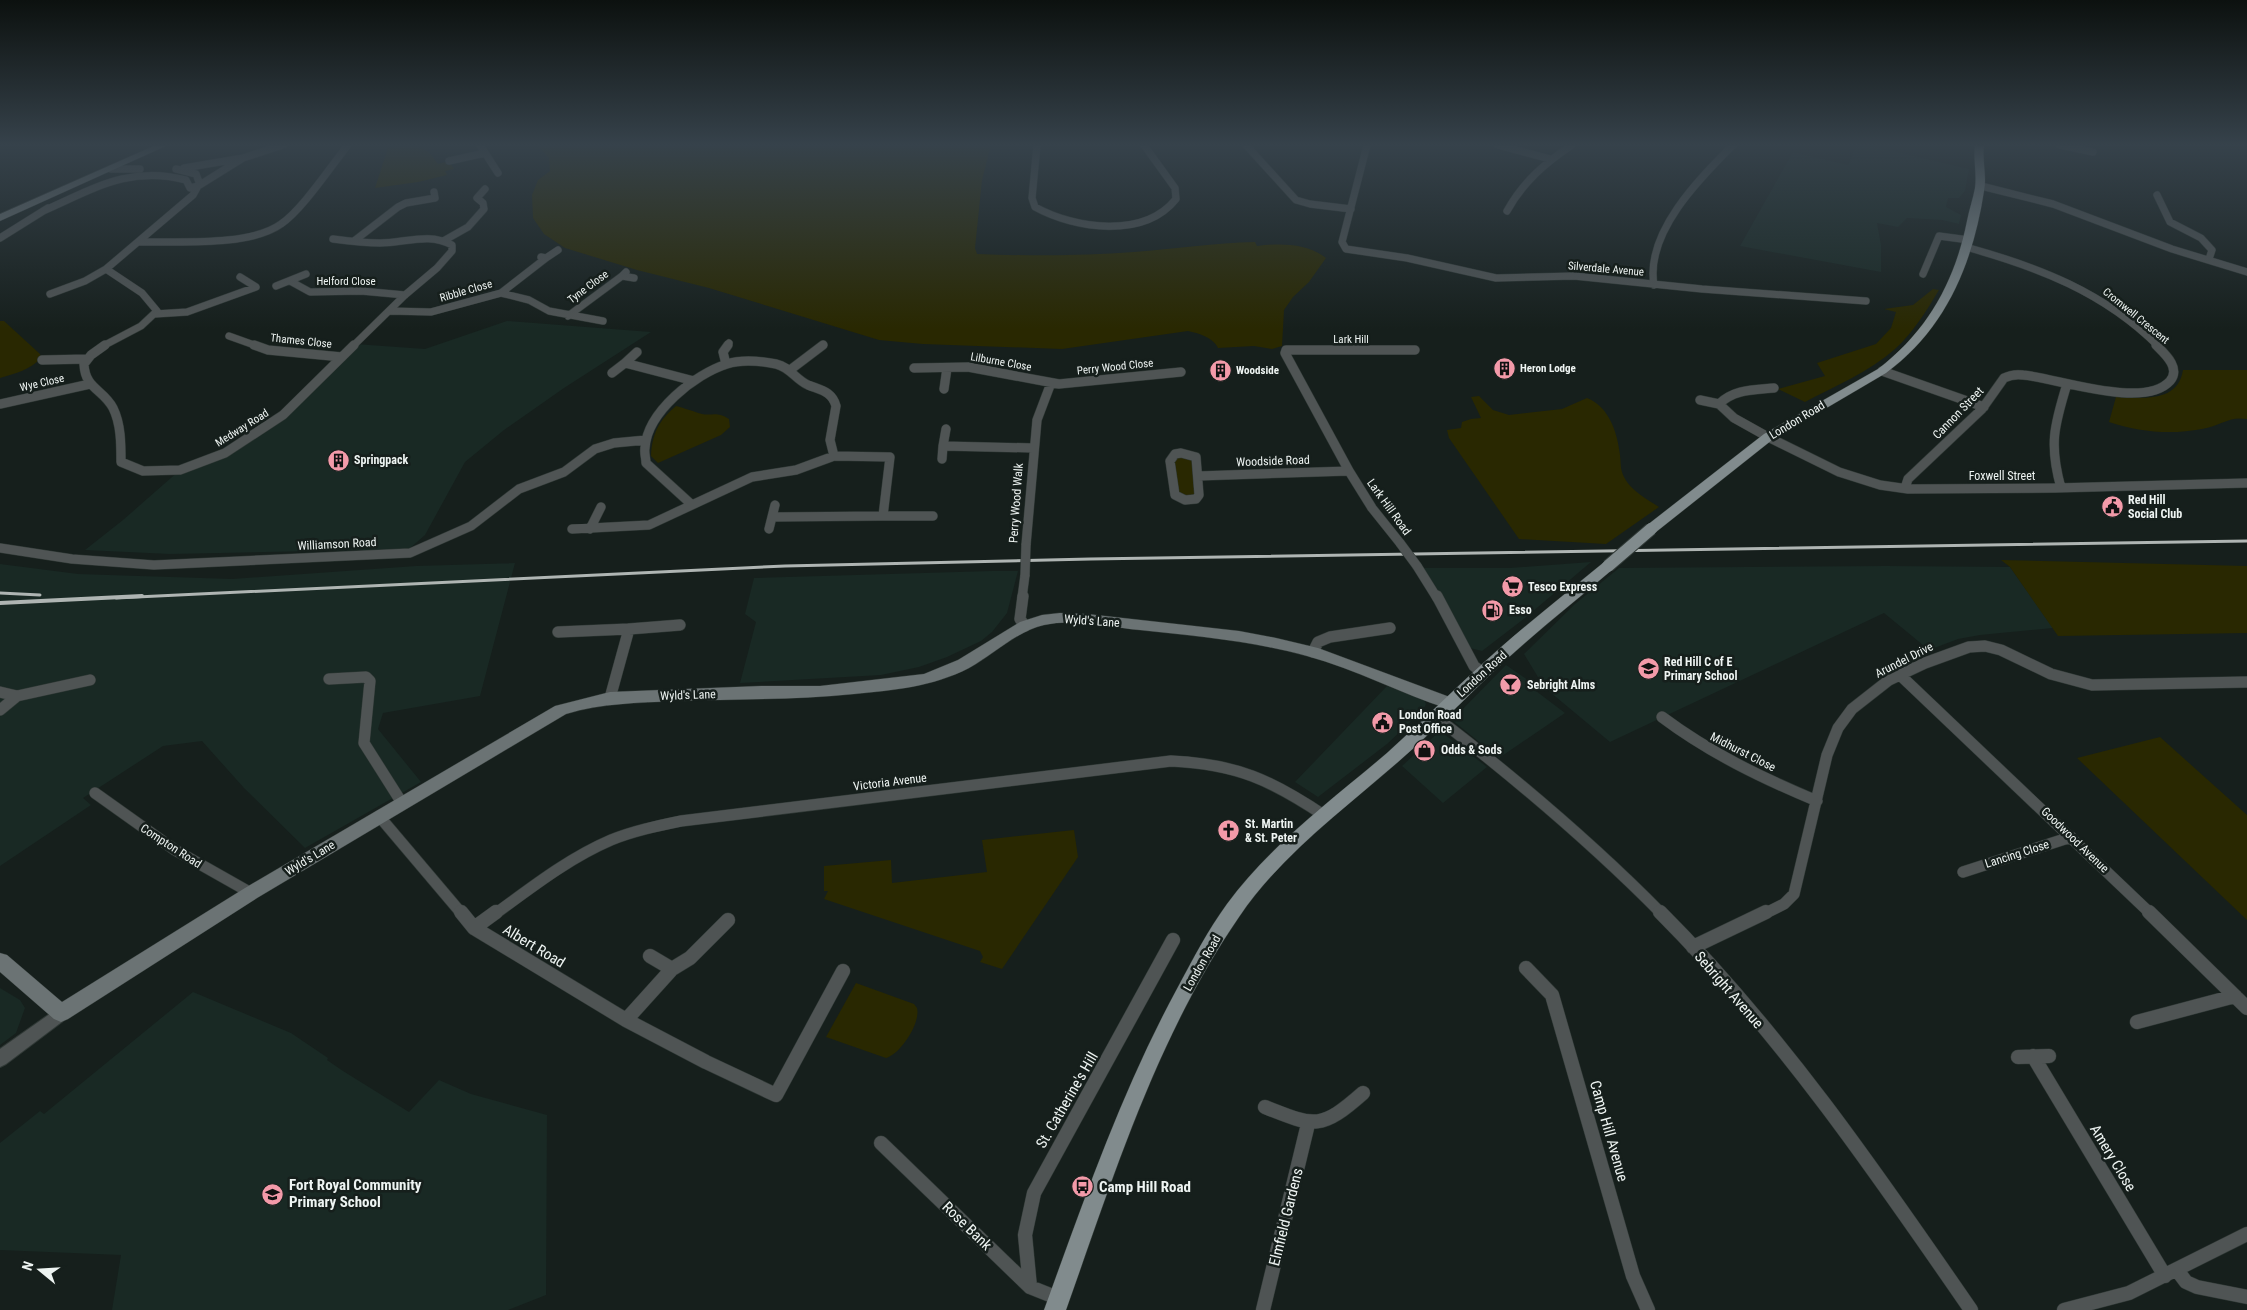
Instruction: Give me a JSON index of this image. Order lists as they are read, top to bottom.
{
  "streets": {
    "main road": ["London Road", "Wyld's Lane"],
    "street": [
      "Silverdale Avenue",
      "Helford Close",
      "Tyne Close",
      "Ribble Close",
      "Cromwell Crescent",
      "Lark Hill",
      "Thames Close",
      "Lilburne Close",
      "Perry Wood Close",
      "Wye Close",
      "Cannon Street",
      "Medway Road",
      "Woodside Road",
      "Foxwell Street",
      "Perry Wood Walk",
      "Lark Hill Road",
      "Williamson Road",
      "Arundel Drive",
      "Midhurst Close",
      "Victoria Avenue",
      "Goodwood Avenue",
      "Compton Road",
      "Lancing Close",
      "Albert Road",
      "Sebright Avenue",
      "St. Catherine's Hill",
      "Camp Hill Avenue",
      "Amery Close",
      "Elmfield Gardens",
      "Rose Bank"
    ]
  },
  "crossings": [
    ["Helford Close", "Medway Road"],
    ["Tyne Close", "Ribble Close"],
    ["Ribble Close", "Medway Road"],
    ["Cromwell Crescent", "Cannon Street"],
    ["Cromwell Crescent", "London Road"],
    ["Lark Hill", "Lark Hill Road"],
    ["Thames Close", "Medway Road"],
    ["Lilburne Close", "Perry Wood Close"],
    ["Lilburne Close", "Perry Wood Walk"],
    ["Perry Wood Close", "Perry Wood Walk"],
    ["Wye Close", "Medway Road"],
    ["Cannon Street", "Foxwell Street"],
    ["London Road", "Foxwell Street"],
    ["London Road", "Lark Hill Road"],
    ["London Road", "Wyld's Lane"],
    ["London Road", "Victoria Avenue"],
    ["London Road", "Sebright Avenue"],
    ["London Road", "Rose Bank"],
    ["Woodside Road", "Lark Hill Road"],
    ["Perry Wood Walk", "Wyld's Lane"],
    ["Wyld's Lane", "Compton Road"],
    ["Wyld's Lane", "Albert Road"],
    ["Arundel Drive", "Midhurst Close"],
    ["Arundel Drive", "Goodwood Avenue"],
    ["Arundel Drive", "Sebright Avenue"],
    ["Victoria Avenue", "Albert Road"],
    ["Goodwood Avenue", "Lancing Close"],
    ["St. Catherine's Hill", "Rose Bank"]
  ],
  "places": {
    "building": ["Heron Lodge", "Woodside", "Springpack"],
    "public building": ["Red Hill Social Club", "London Road Post Office"],
    "supermarket": ["Tesco Express"],
    "fuel station": ["Esso"],
    "school or university": ["Red Hill C of E Primary School", "Fort Royal Community Primary School"],
    "bar": ["Sebright Alms"],
    "shop": ["Odds & Sods"],
    "church": ["St. Martin & St. Peter"],
    "bus stop": ["Camp Hill Road"]
  },
  "north": "left"
}
